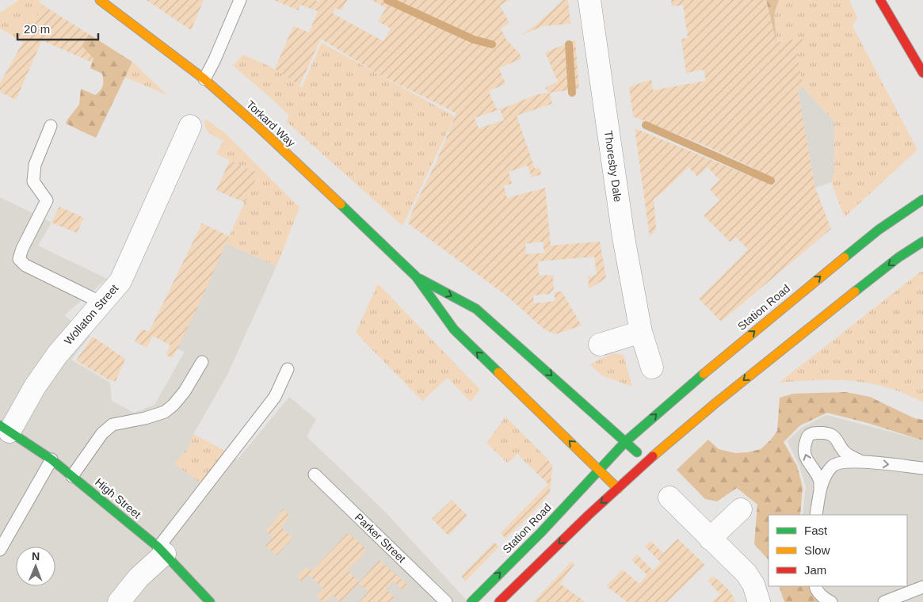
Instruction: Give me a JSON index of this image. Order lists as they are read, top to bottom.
{
  "streets": {
    "street": [
      "Torkard Way",
      "Thoresby Dale",
      "Station Road",
      "Wollaton Street",
      "High Street"
    ],
    "lane": ["Parker Street"]
  },
  "crossings": [
    ["Wollaton Street", "High Street"]
  ],
  "legend": ["Fast", "Slow", "Jam"],
  "scale_bar": "20 m",
  "north": "top"
}
